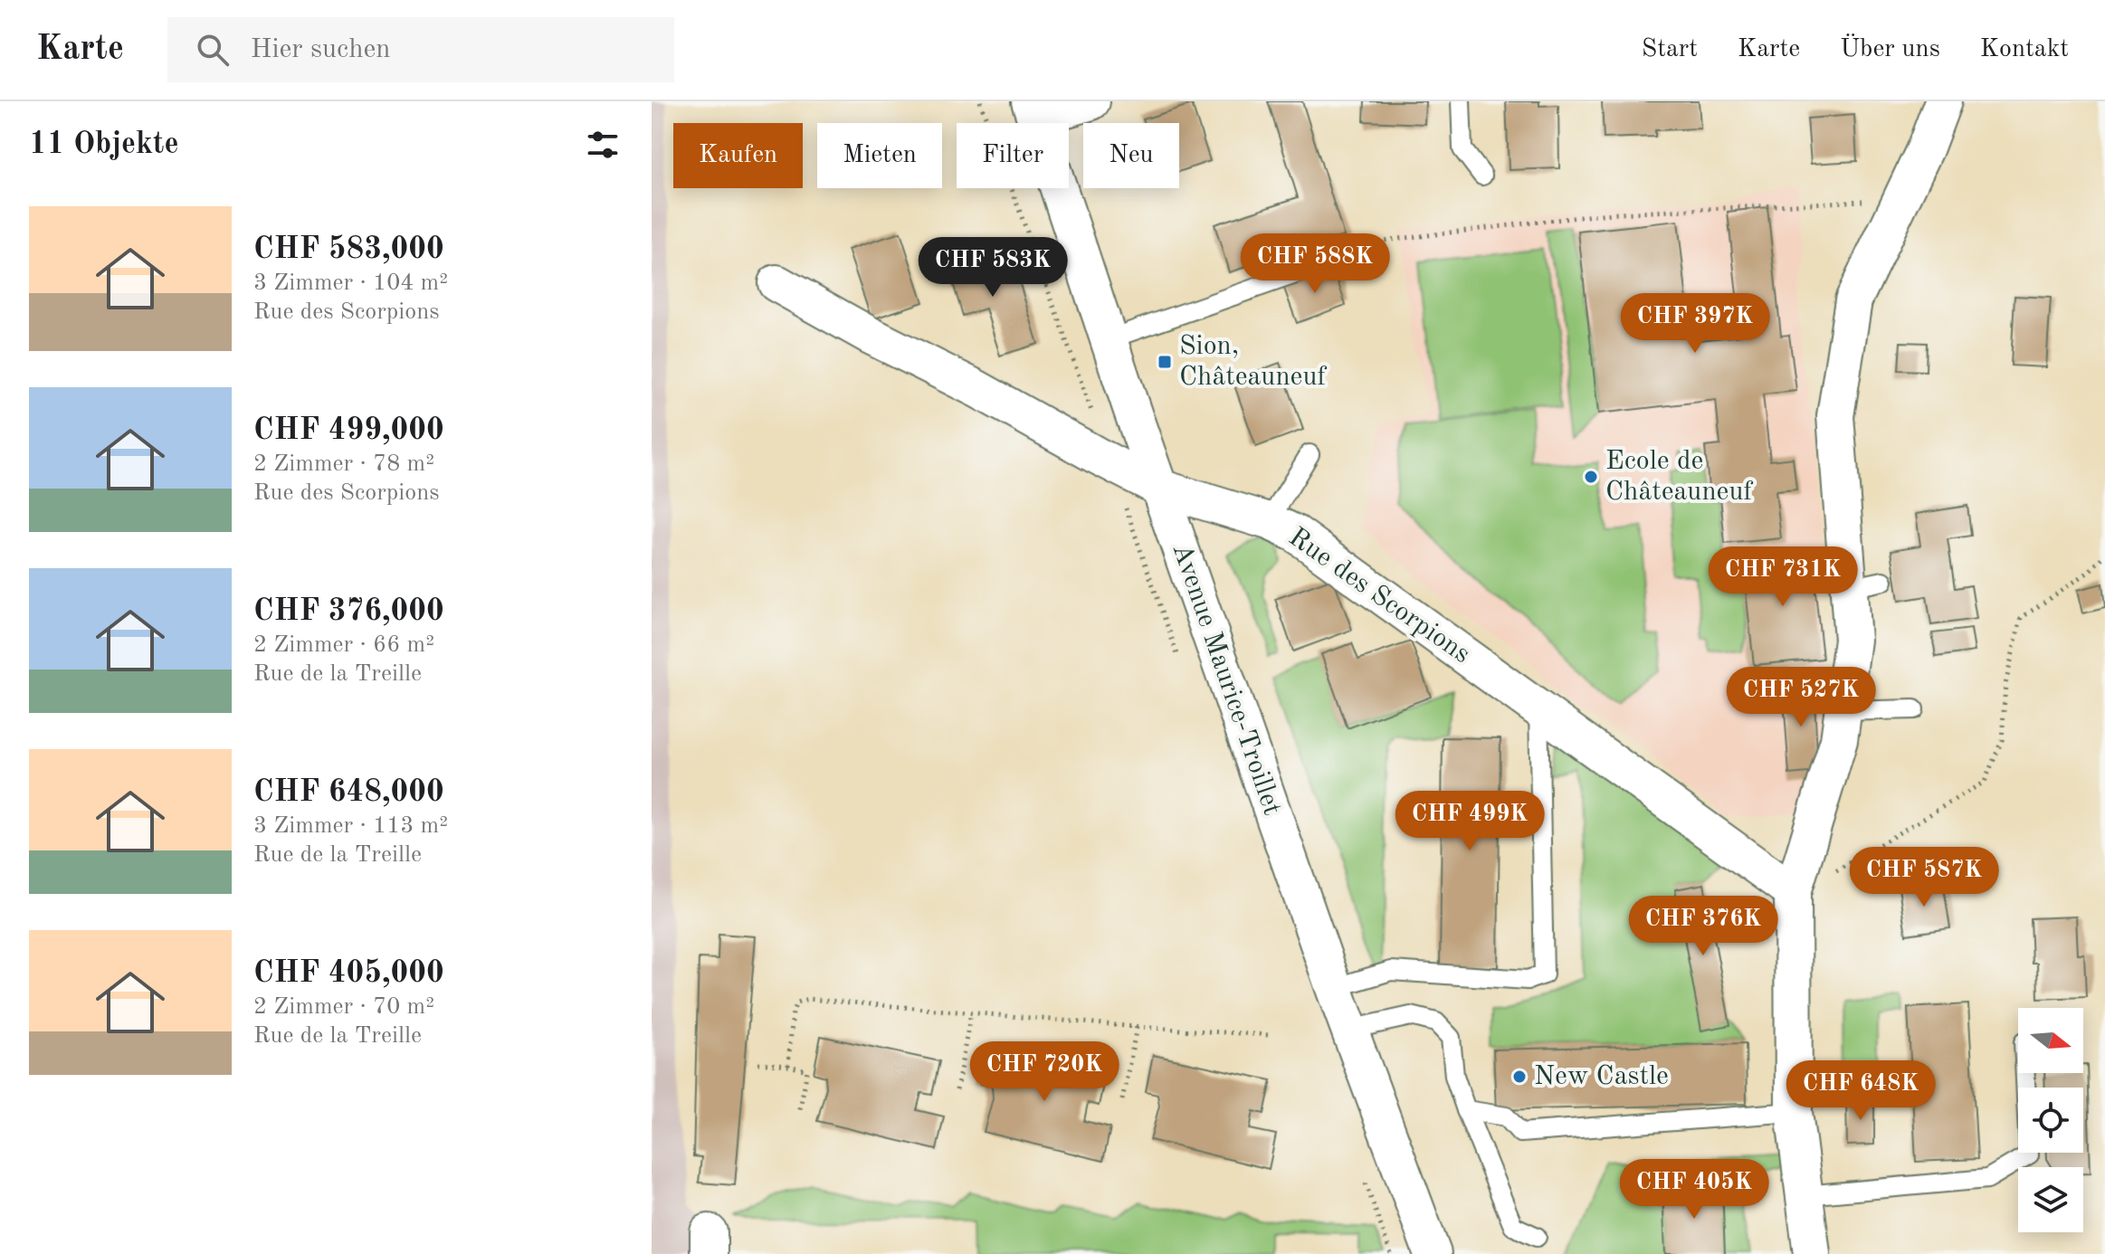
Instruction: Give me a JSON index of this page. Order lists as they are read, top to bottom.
{
  "streets": {
    "street": ["Rue des Scorpions", "Avenue Maurice-Troillet"]
  },
  "crossings": [
    ["Rue des Scorpions", "Avenue Maurice-Troillet"]
  ],
  "places": {
    "transit": ["Sion, Châteauneuf"],
    "other": ["Ecole de Châteauneuf", "New Castle"]
  },
  "north": "right",
  "page": {
    "header": "Karte",
    "search": "Hier suchen",
    "nav": [
      "Start",
      "Karte",
      "Über uns",
      "Kontakt"
    ],
    "heading": "11 Objekte",
    "chip": [
      "Kaufen",
      "Mieten",
      "Filter",
      "Neu"
    ],
    "list": [
      {
        "name": "CHF 583,000",
        "note": "3 Zimmer · 104 m² · Rue des Scorpions"
      },
      {
        "name": "CHF 499,000",
        "note": "2 Zimmer · 78 m² · Rue des Scorpions"
      },
      {
        "name": "CHF 376,000",
        "note": "2 Zimmer · 66 m² · Rue de la Treille"
      },
      {
        "name": "CHF 648,000",
        "note": "3 Zimmer · 113 m² · Rue de la Treille"
      },
      {
        "name": "CHF 405,000",
        "note": "2 Zimmer · 70 m² · Rue de la Treille"
      }
    ],
    "price": [
      "CHF 588K",
      "CHF 583K",
      "CHF 397K",
      "CHF 731K",
      "CHF 527K",
      "CHF 499K",
      "CHF 587K",
      "CHF 376K",
      "CHF 720K",
      "CHF 648K",
      "CHF 405K"
    ]
  }
}
